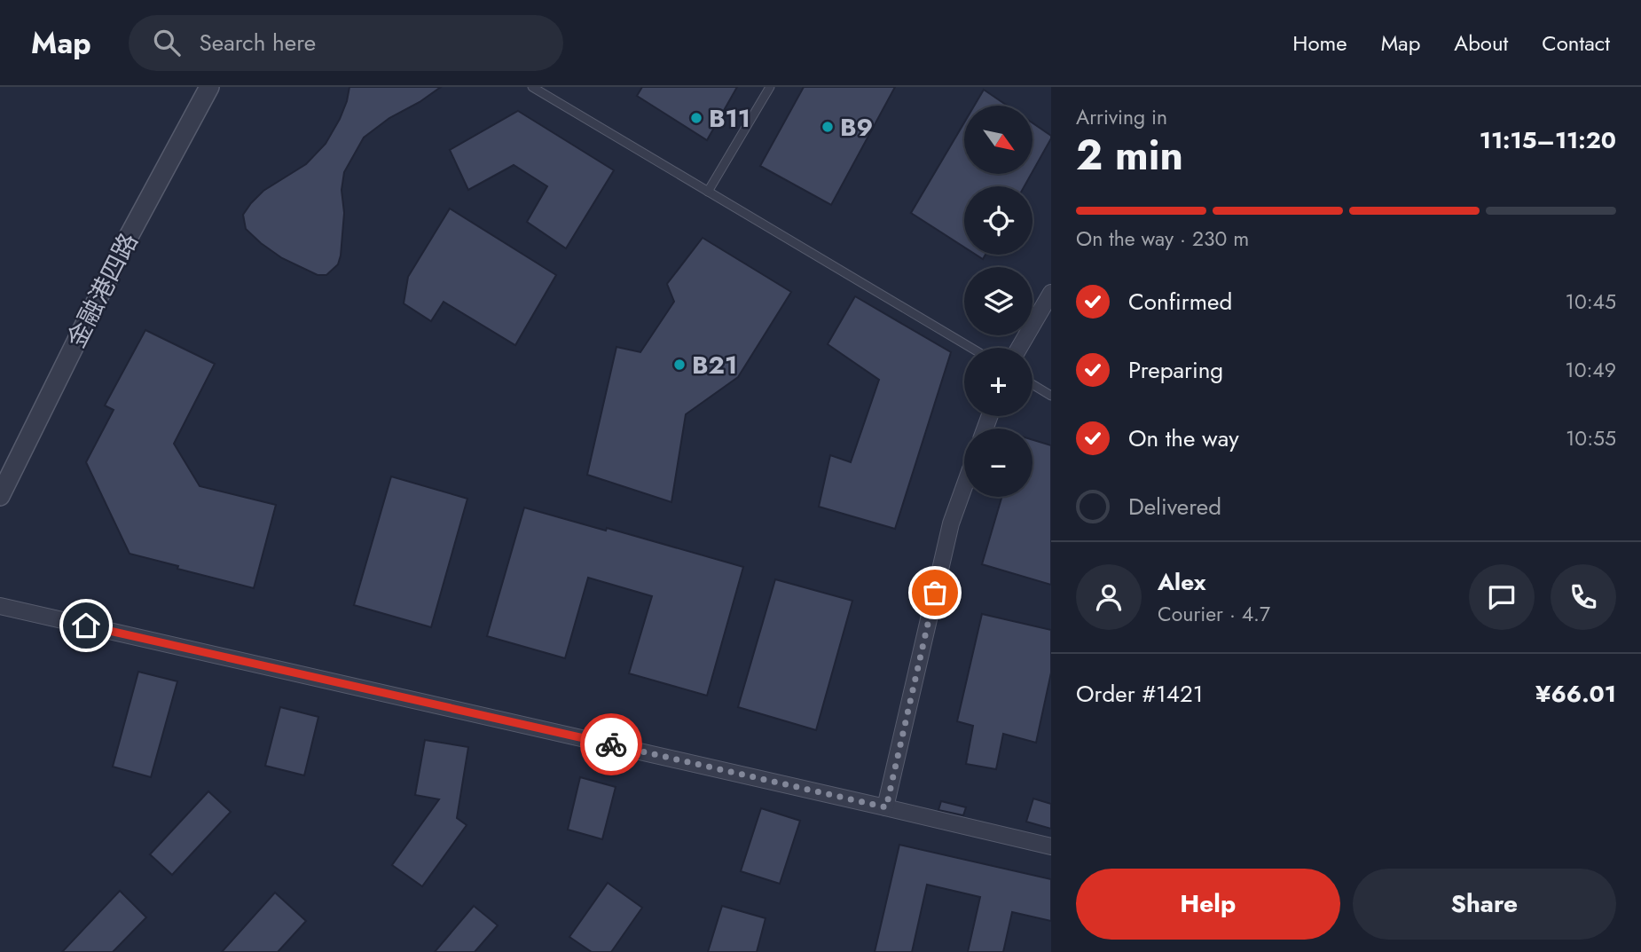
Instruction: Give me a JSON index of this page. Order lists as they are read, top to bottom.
{
  "streets": {
    "street": ["金融港四路"]
  },
  "places": ["B11", "B9", "B21"],
  "north": "bottom right",
  "page": {
    "header": "Map",
    "search": "Search here",
    "nav": [
      "Home",
      "Map",
      "About",
      "Contact"
    ],
    "heading": ["2 min", "Arriving in", "11:15–11:20"],
    "panel": [
      "Alex",
      "Courier · 4.7",
      "Order #1421",
      "¥66.01"
    ],
    "map_buttons": ["+", "−"],
    "bar": "On the way · 230 m",
    "list": [
      ["Confirmed", "10:45"],
      ["Preparing", "10:49"],
      ["On the way", "10:55"],
      "Delivered"
    ],
    "buttons": ["Help", "Share"]
  }
}
